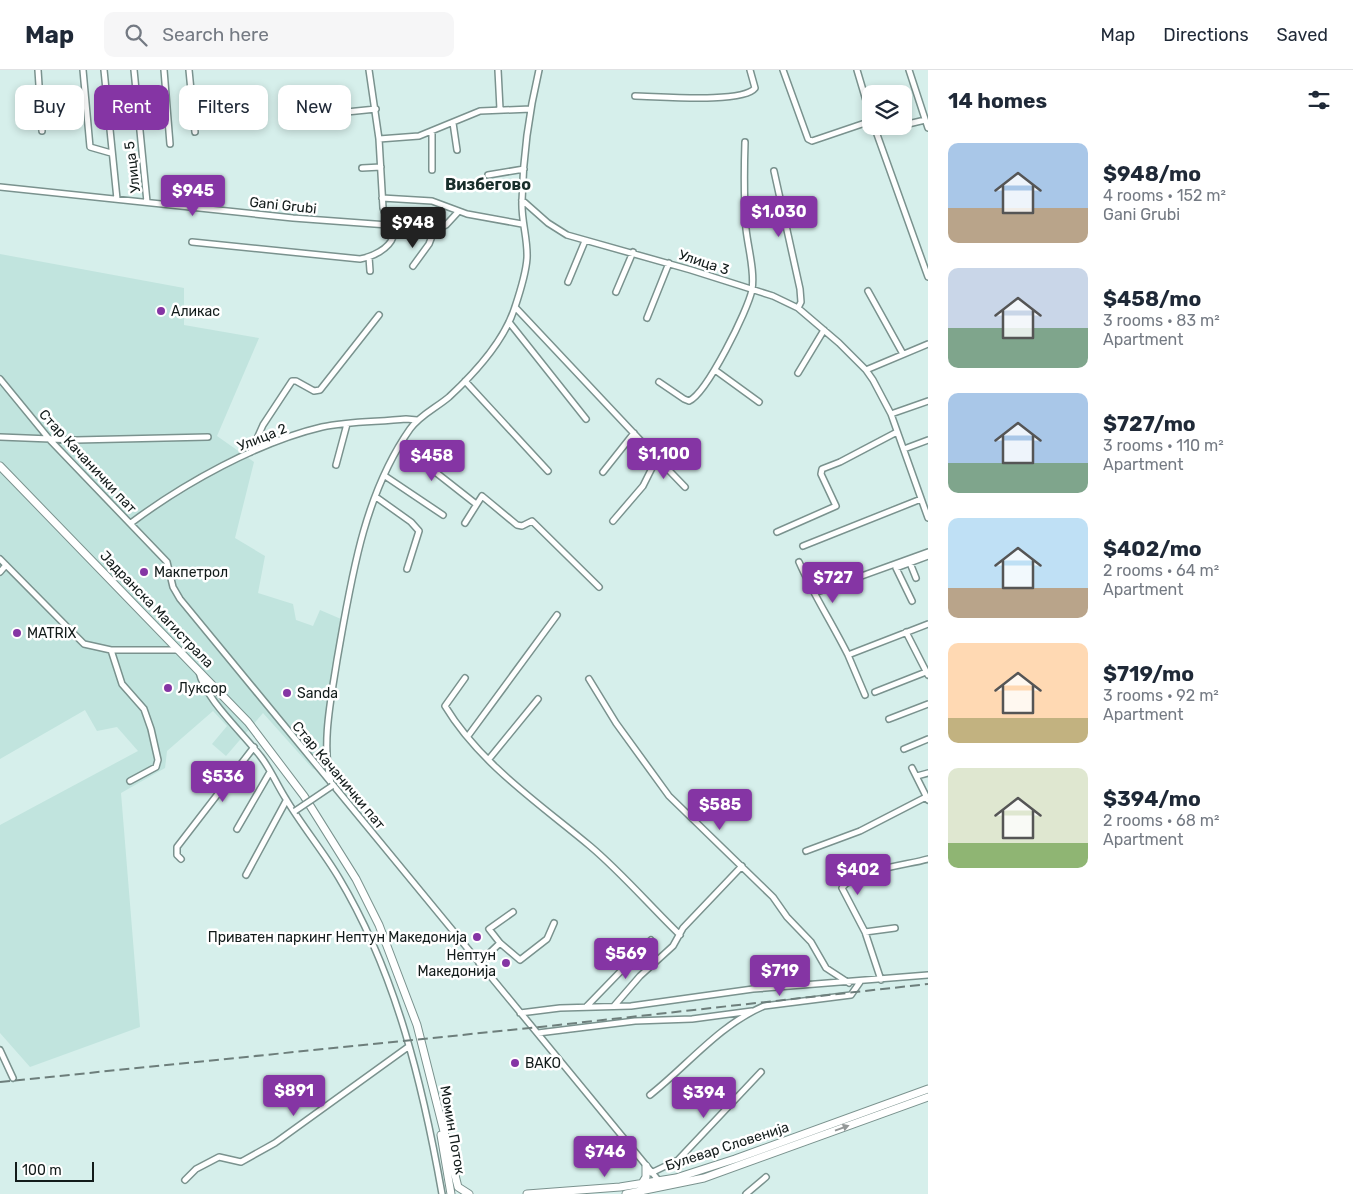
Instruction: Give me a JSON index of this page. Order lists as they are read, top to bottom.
{
  "streets": {
    "street": [
      "Улица 5",
      "Gani Grubi",
      "Улица 3",
      "Улица 2",
      "Стар Качанички пат",
      "Јадранска Магистрала",
      "Момин Поток",
      "Булевар Словенија"
    ]
  },
  "crossings": [
    ["Улица 5", "Gani Grubi"],
    ["Улица 2", "Стар Качанички пат"],
    ["Стар Качанички пат", "Булевар Словенија"],
    ["Јадранска Магистрала", "Момин Поток"]
  ],
  "districts": ["Визбегово"],
  "places": [
    "Аликас",
    "Макпетрол",
    "MATRIX",
    "Луксор",
    "Sanda",
    "Приватен паркинг Нептун Македонија",
    "Нептун Македонија",
    "BAKO"
  ],
  "scale_bar": "100 m",
  "page": {
    "header": "Map",
    "search": "Search here",
    "nav": ["Map", "Directions", "Saved"],
    "heading": "14 homes",
    "chip": [
      "Buy",
      "Rent",
      "Filters",
      "New"
    ],
    "list": [
      {
        "name": "$948/mo",
        "note": "4 rooms · 152 m² · Gani Grubi"
      },
      {
        "name": "$458/mo",
        "note": "3 rooms · 83 m² · Apartment"
      },
      {
        "name": "$727/mo",
        "note": "3 rooms · 110 m² · Apartment"
      },
      {
        "name": "$402/mo",
        "note": "2 rooms · 64 m² · Apartment"
      },
      {
        "name": "$719/mo",
        "note": "3 rooms · 92 m² · Apartment"
      },
      {
        "name": "$394/mo",
        "note": "2 rooms · 68 m² · Apartment"
      }
    ],
    "price": [
      "$945",
      "$1,030",
      "$948",
      "$1,100",
      "$458",
      "$727",
      "$536",
      "$585",
      "$402",
      "$569",
      "$719",
      "$891",
      "$394",
      "$746"
    ],
    "scale": "100 m"
  }
}
